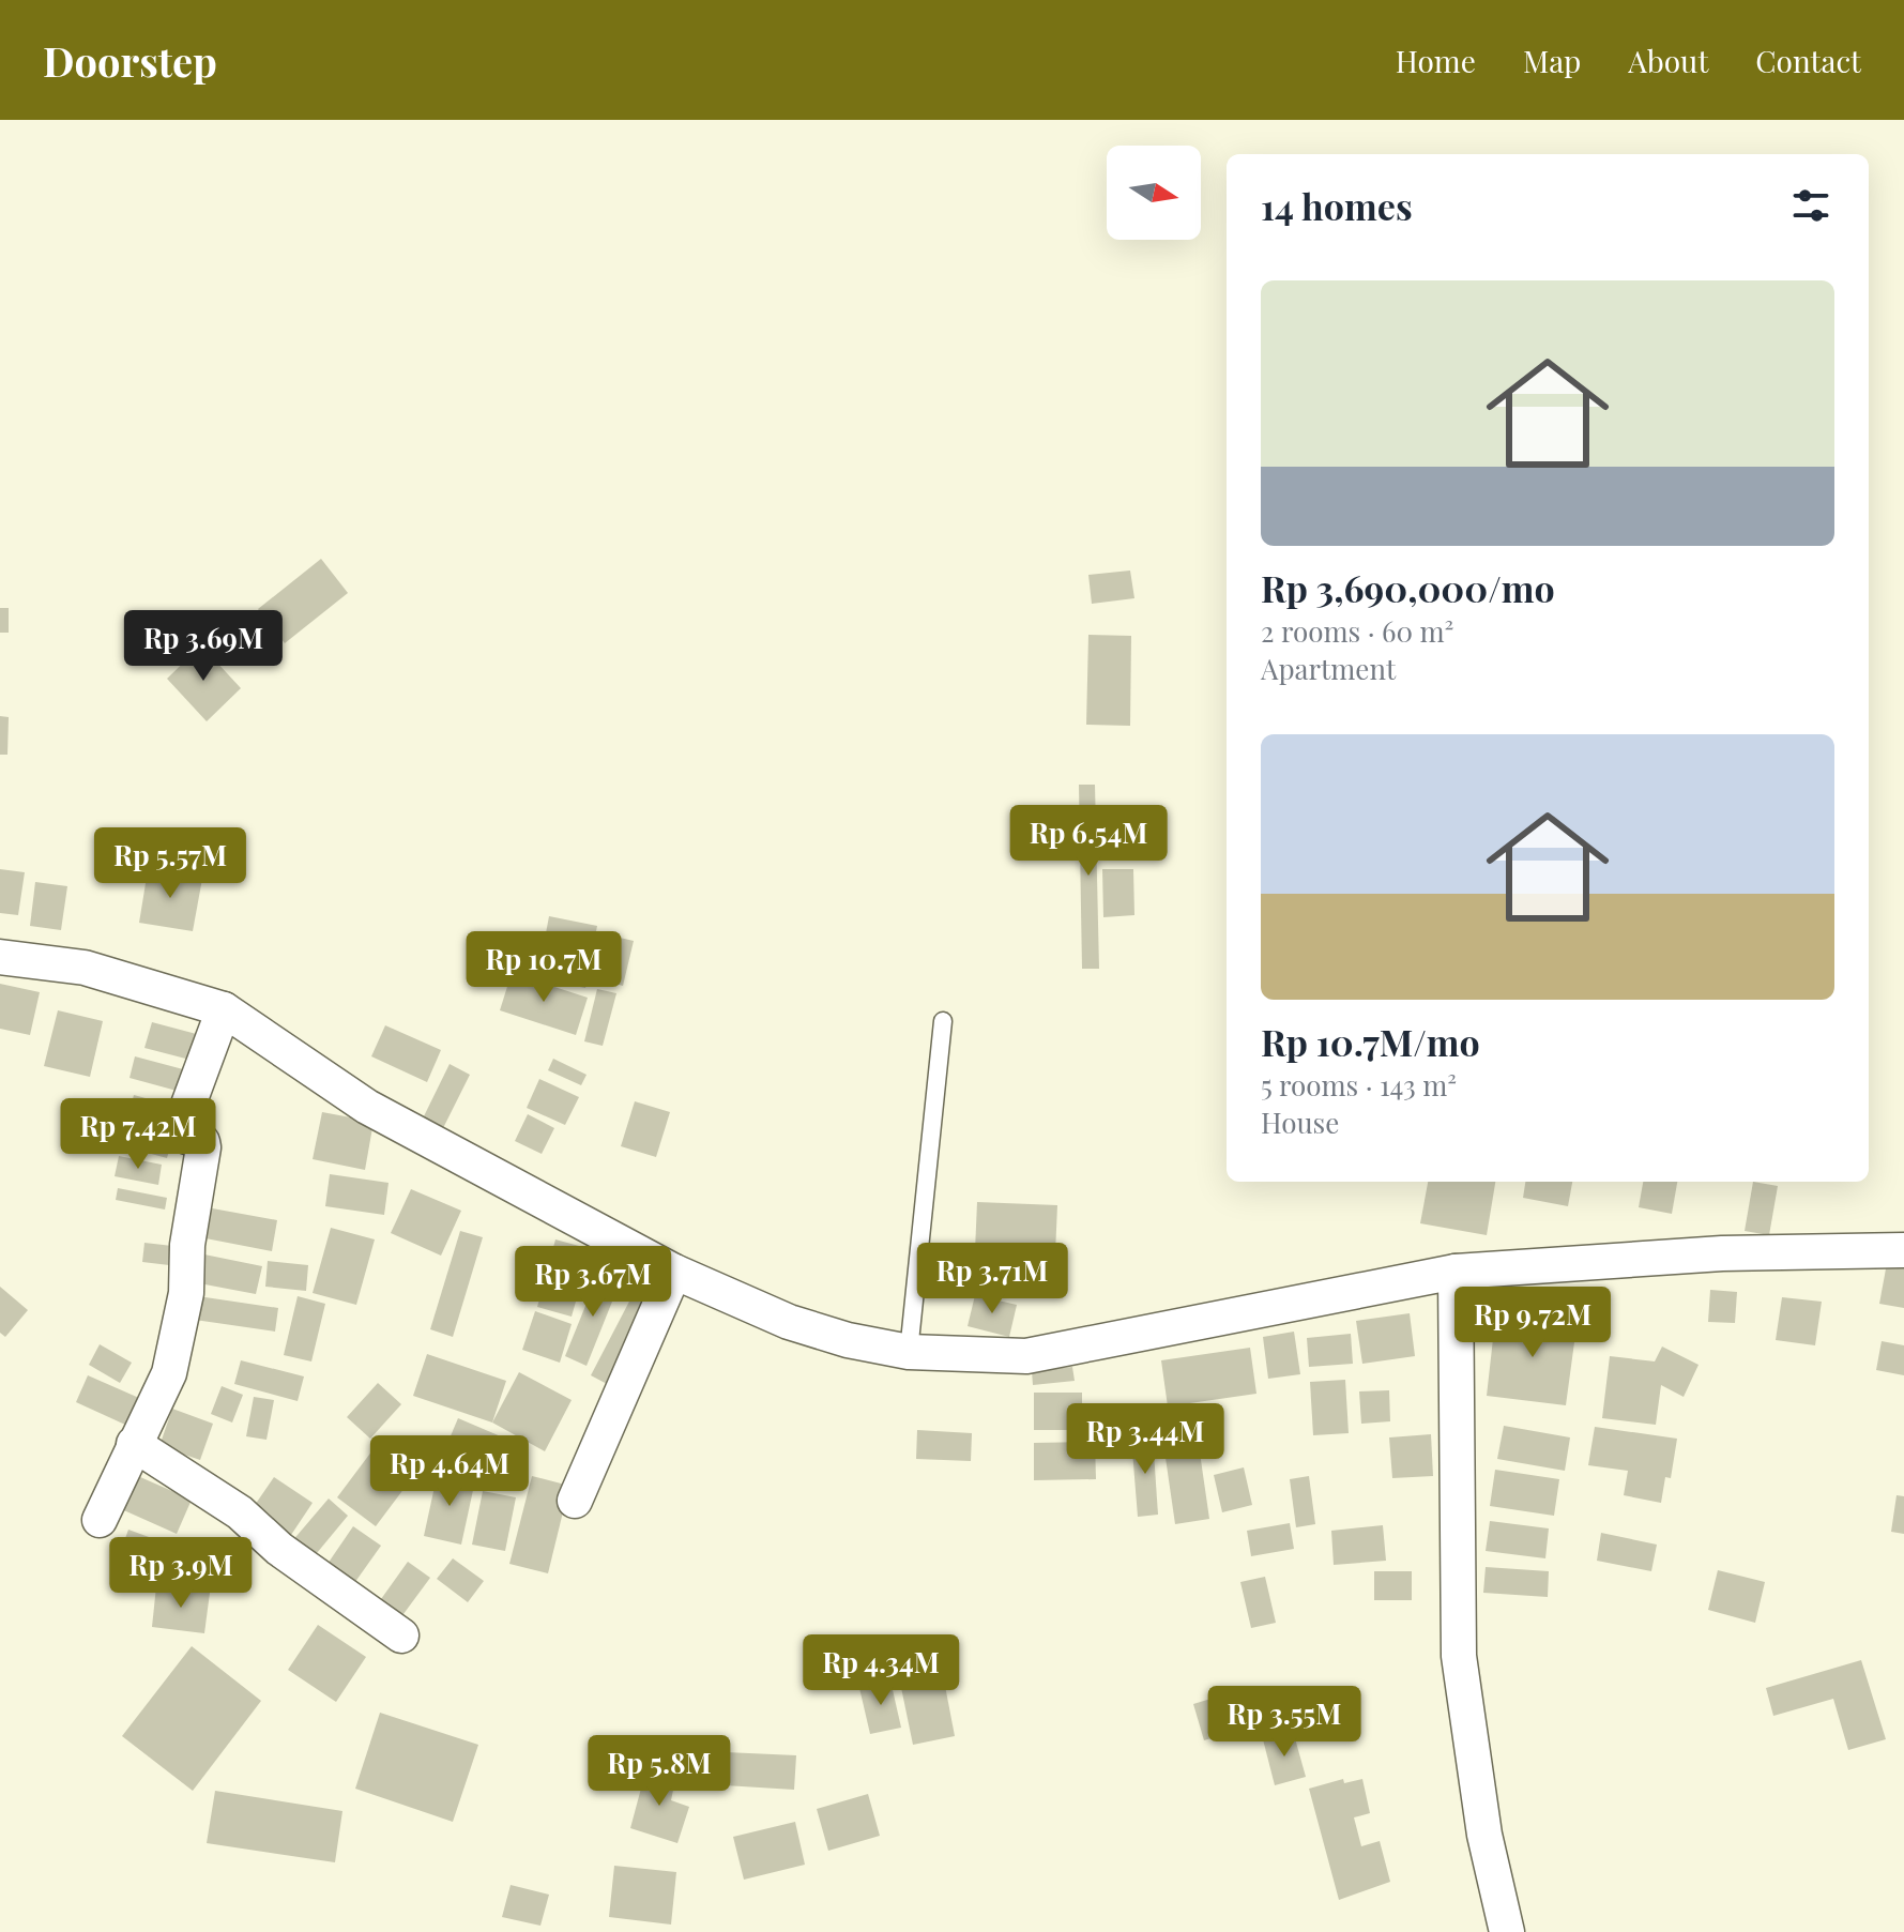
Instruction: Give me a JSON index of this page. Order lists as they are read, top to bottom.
{
  "north": "right",
  "page": {
    "header": "Doorstep",
    "nav": [
      "Home",
      "Map",
      "About",
      "Contact"
    ],
    "heading": "14 homes",
    "list": [
      {
        "name": "Rp 3,690,000/mo",
        "note": "2 rooms · 60 m² · Apartment"
      },
      {
        "name": "Rp 10.7M/mo",
        "note": "5 rooms · 143 m² · House"
      }
    ],
    "price": [
      "Rp 3.69M",
      "Rp 6.54M",
      "Rp 5.57M",
      "Rp 10.7M",
      "Rp 7.42M",
      "Rp 3.71M",
      "Rp 3.67M",
      "Rp 9.72M",
      "Rp 3.44M",
      "Rp 4.64M",
      "Rp 3.9M",
      "Rp 4.34M",
      "Rp 3.55M",
      "Rp 5.8M"
    ]
  }
}
